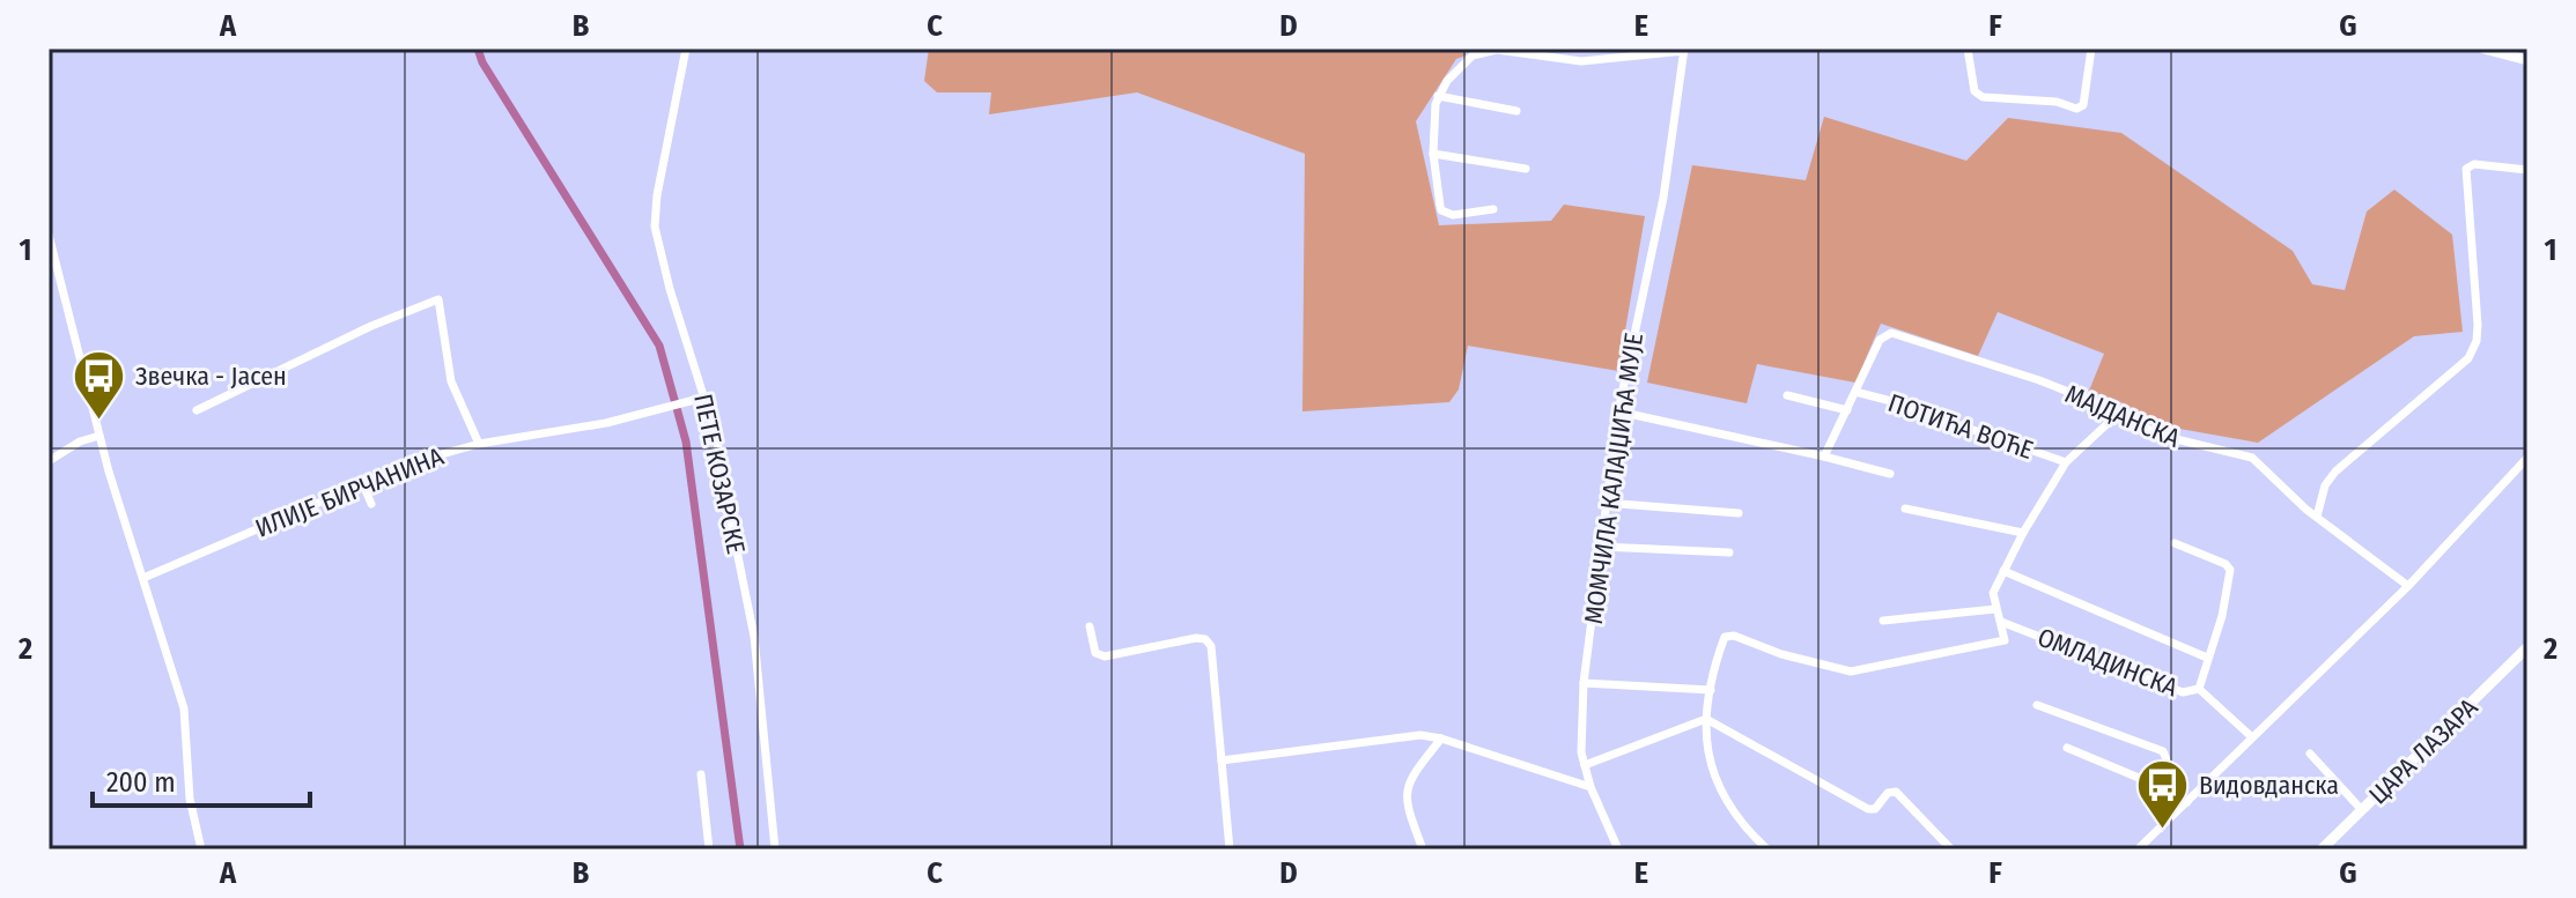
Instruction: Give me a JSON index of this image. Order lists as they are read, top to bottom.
{
  "streets": {
    "main road": ["ЦАРА ЛАЗАРА"],
    "street": [
      "МАЈДАНСКА",
      "ПОТИЋА ВОЋЕ",
      "ПЕТЕ КОЗАРСКЕ",
      "МОМЧИЛА КАЛАЈЏИЋА МУЈЕ",
      "ИЛИЈЕ БИРЧАНИНА",
      "ОМЛАДИНСКА"
    ]
  },
  "crossings": [
    ["МАЈДАНСКА", "ПОТИЋА ВОЋЕ"],
    ["ПЕТЕ КОЗАРСКЕ", "ИЛИЈЕ БИРЧАНИНА"]
  ],
  "places": {
    "bus stop": ["Звечка - Јасен", "Видовданска"]
  },
  "scale_bar": "200 m",
  "grid": {
    "columns": [
      "A",
      "B",
      "C",
      "D",
      "E",
      "F",
      "G"
    ],
    "rows": ["1", "2"]
  }
}
